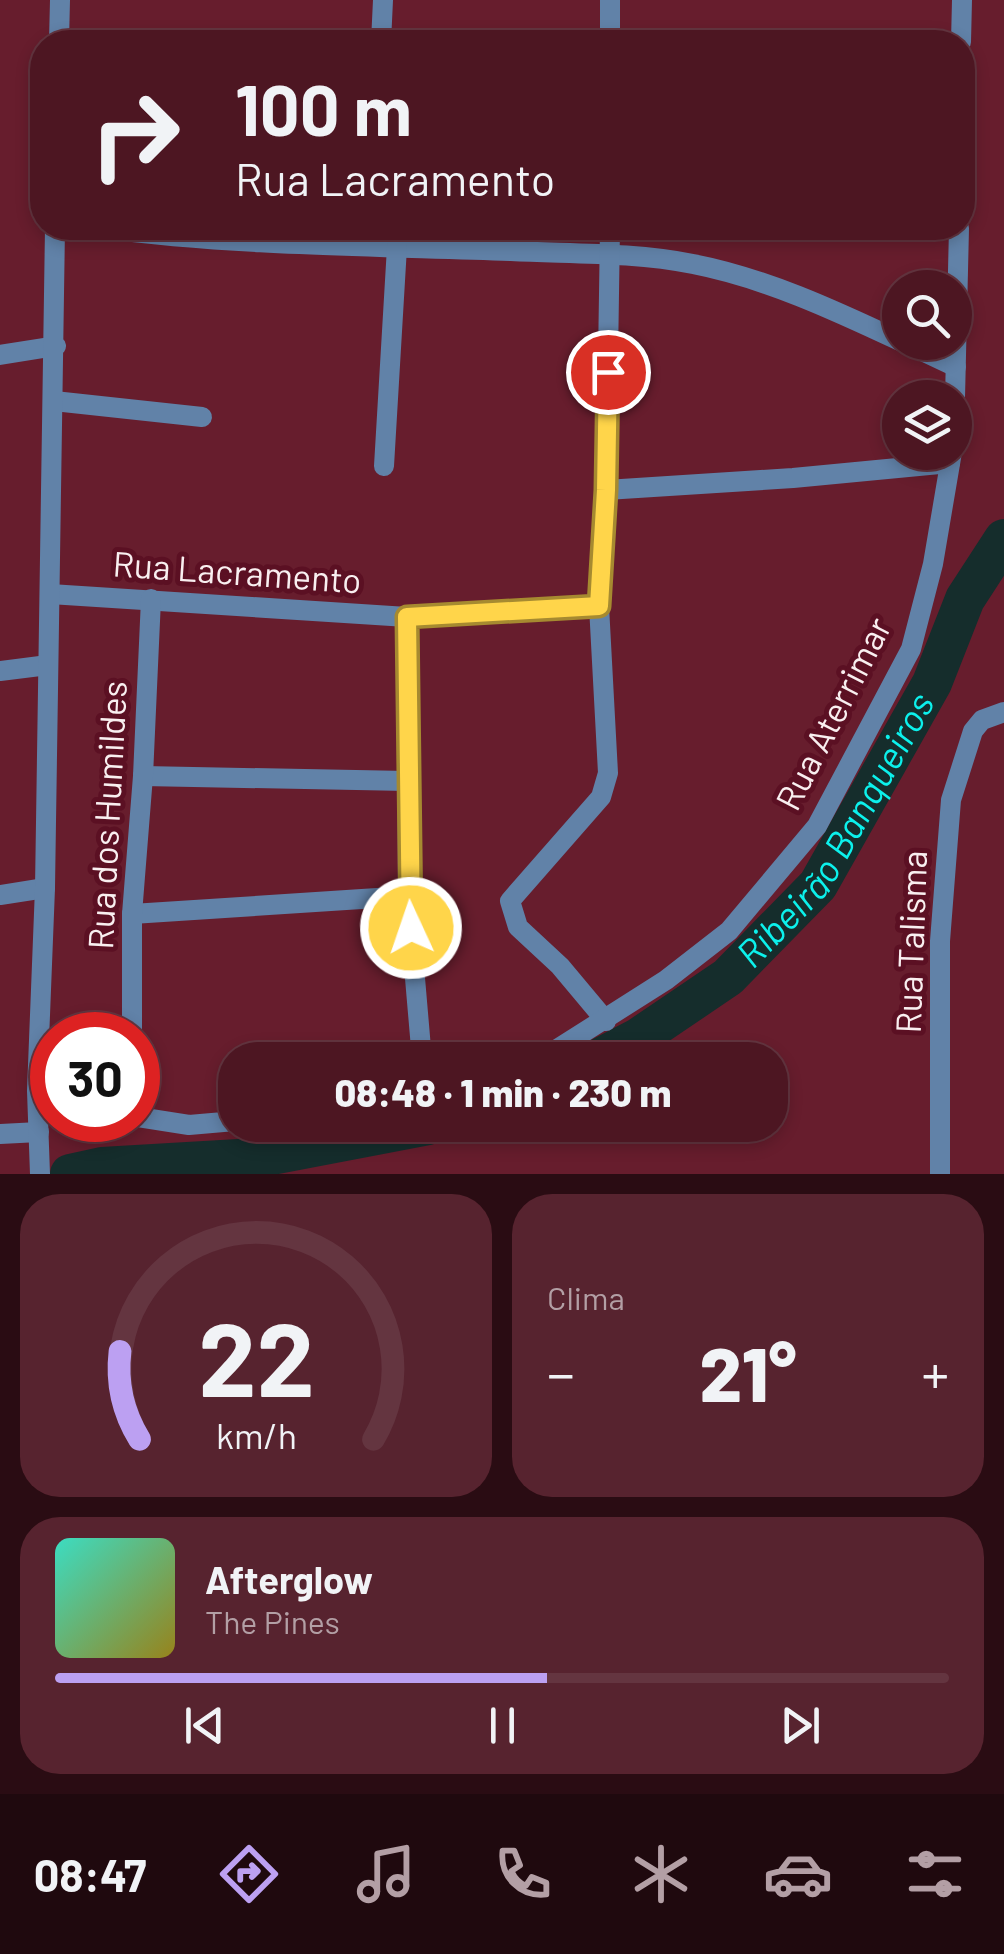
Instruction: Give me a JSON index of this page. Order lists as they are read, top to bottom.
{
  "streets": {
    "street": [
      "Rua Lacramento",
      "Rua Aterrimar",
      "Rua dos Humildes",
      "Rua Talisma"
    ]
  },
  "crossings": [
    ["Rua Lacramento", "Rua dos Humildes"]
  ],
  "water": ["Ribeirão Banqueiros"],
  "page": {
    "turn": ["100 m", "Rua Lacramento"],
    "limit": "30",
    "trip": "08:48 · 1 min · 230 m",
    "tile": "Clima",
    "heat": ["−", "21°", "+"],
    "song": ["Afterglow", "The Pines"],
    "tabs": "08:47",
    "gauge": ["22", "km/h"]
  }
}
